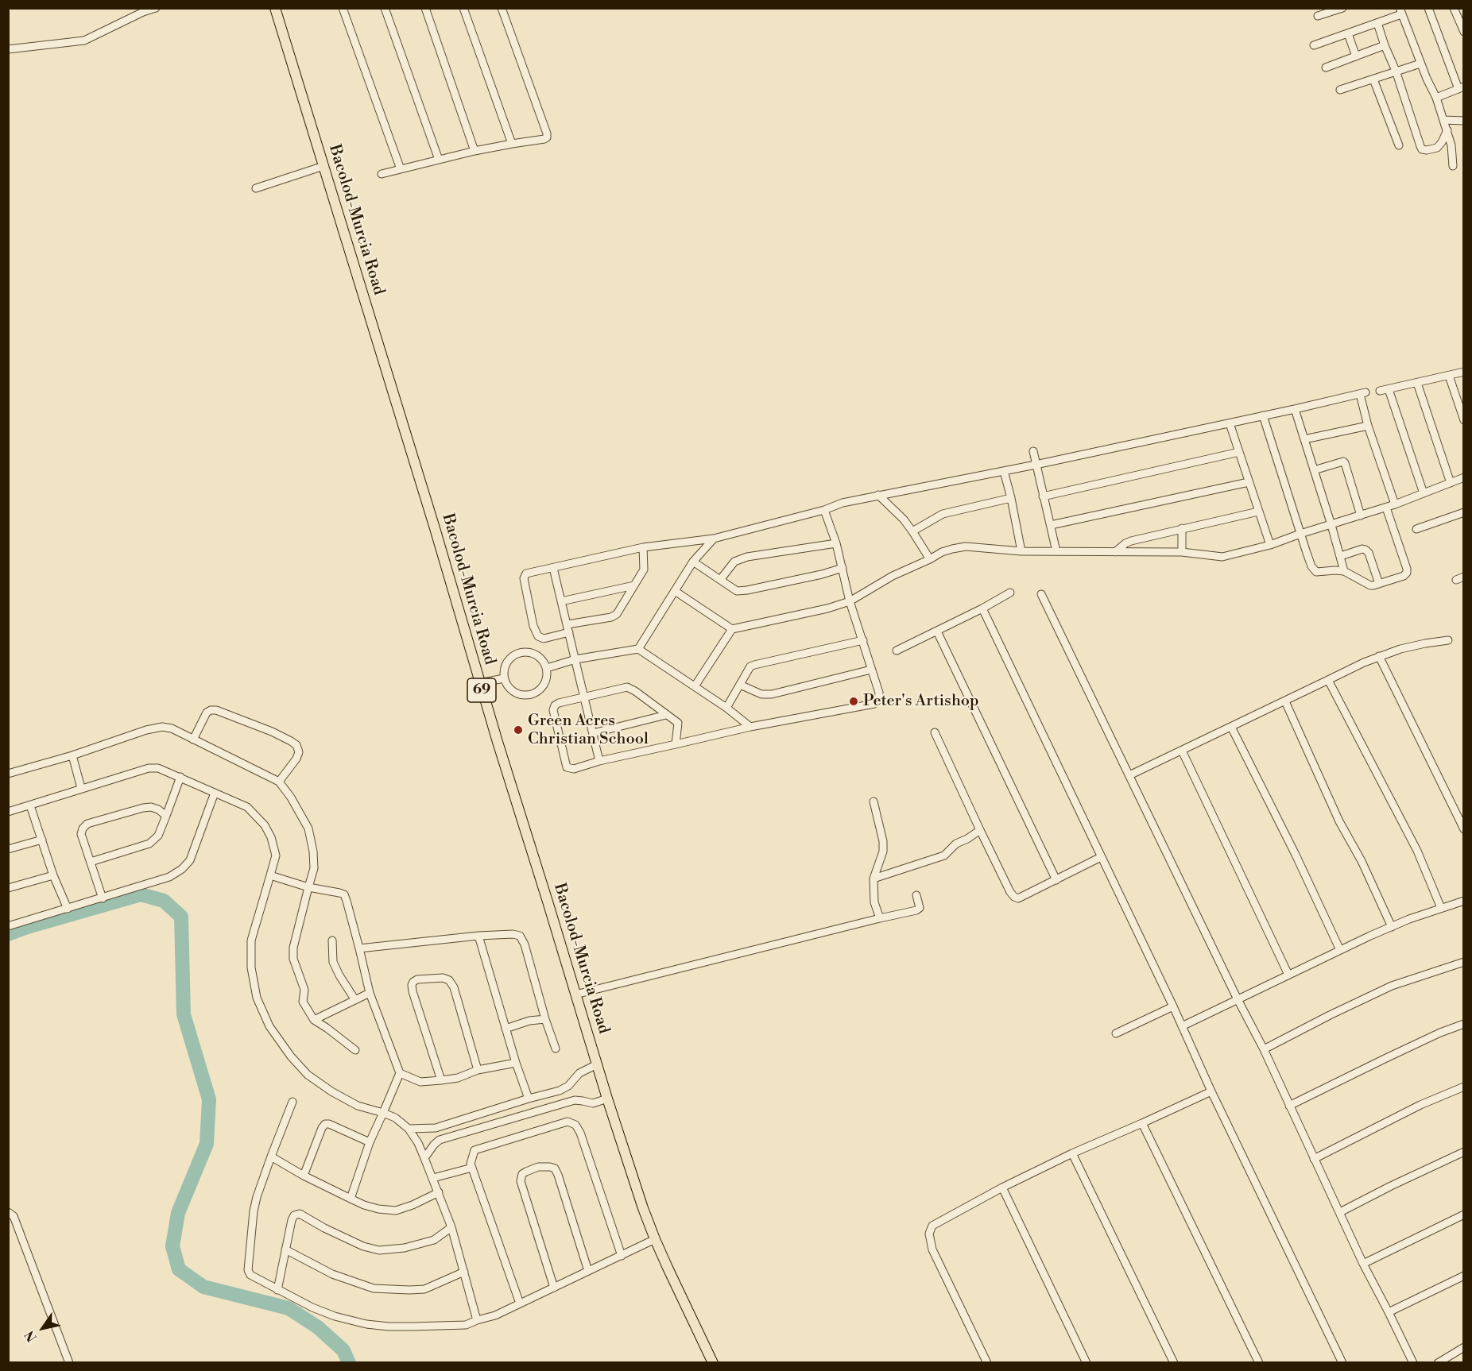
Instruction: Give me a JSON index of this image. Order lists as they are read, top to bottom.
{
  "streets": {
    "main road": ["Bacolod-Murcia Road", "69"]
  },
  "places": ["Peter's Artishop", "Green Acres Christian School"],
  "north": "bottom left"
}
